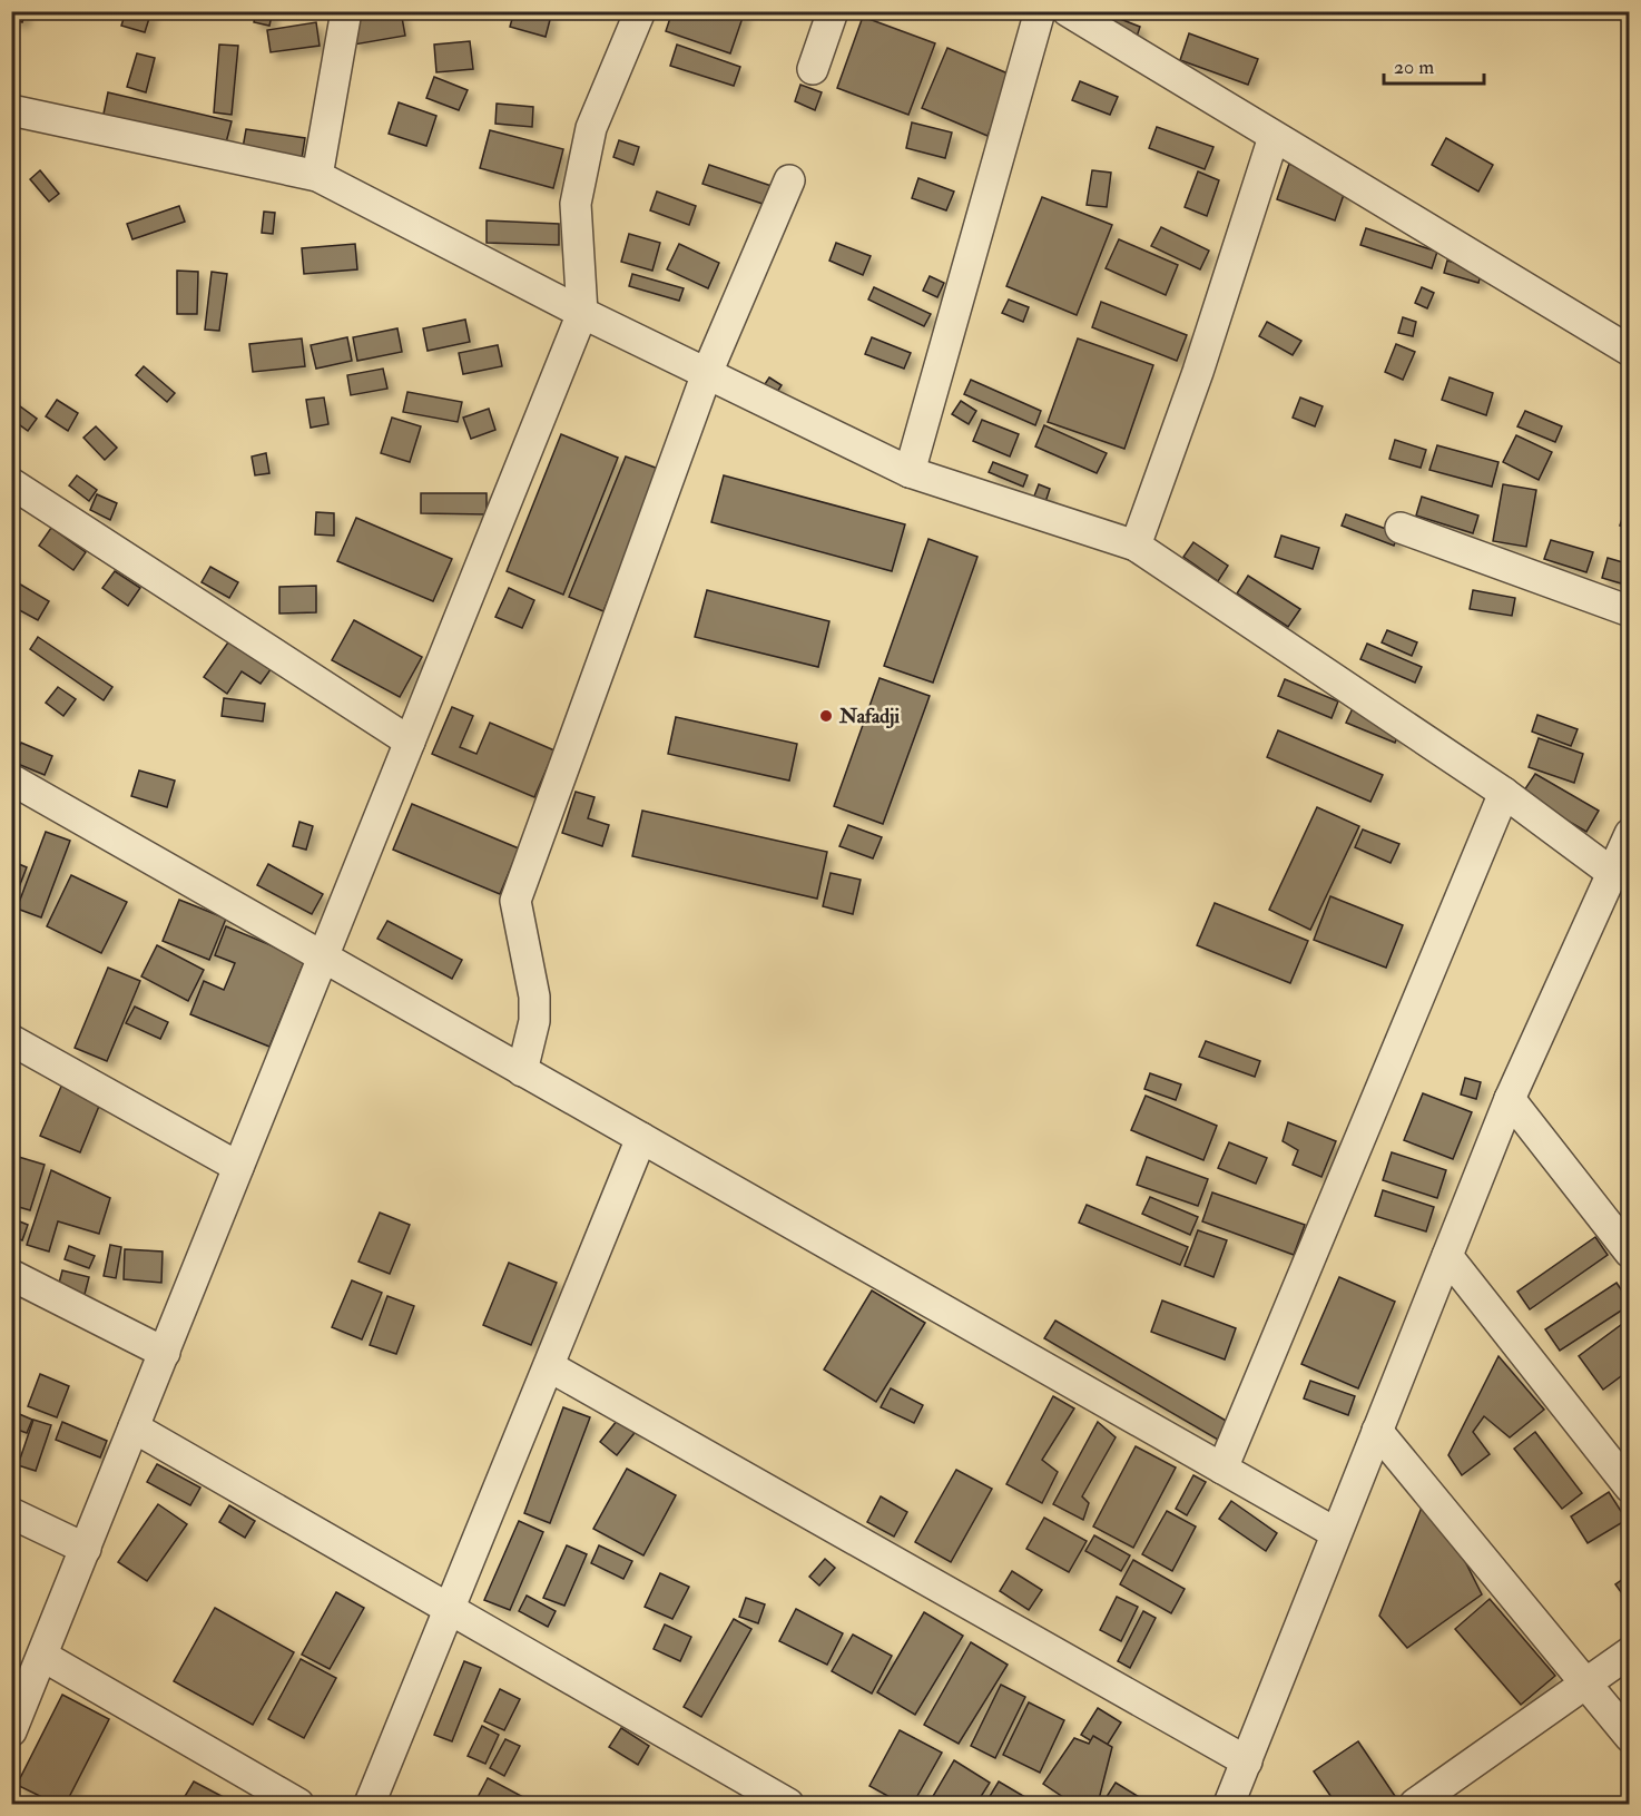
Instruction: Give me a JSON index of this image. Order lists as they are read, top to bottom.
{
  "places": ["Nafadji"],
  "scale_bar": "20 m"
}
